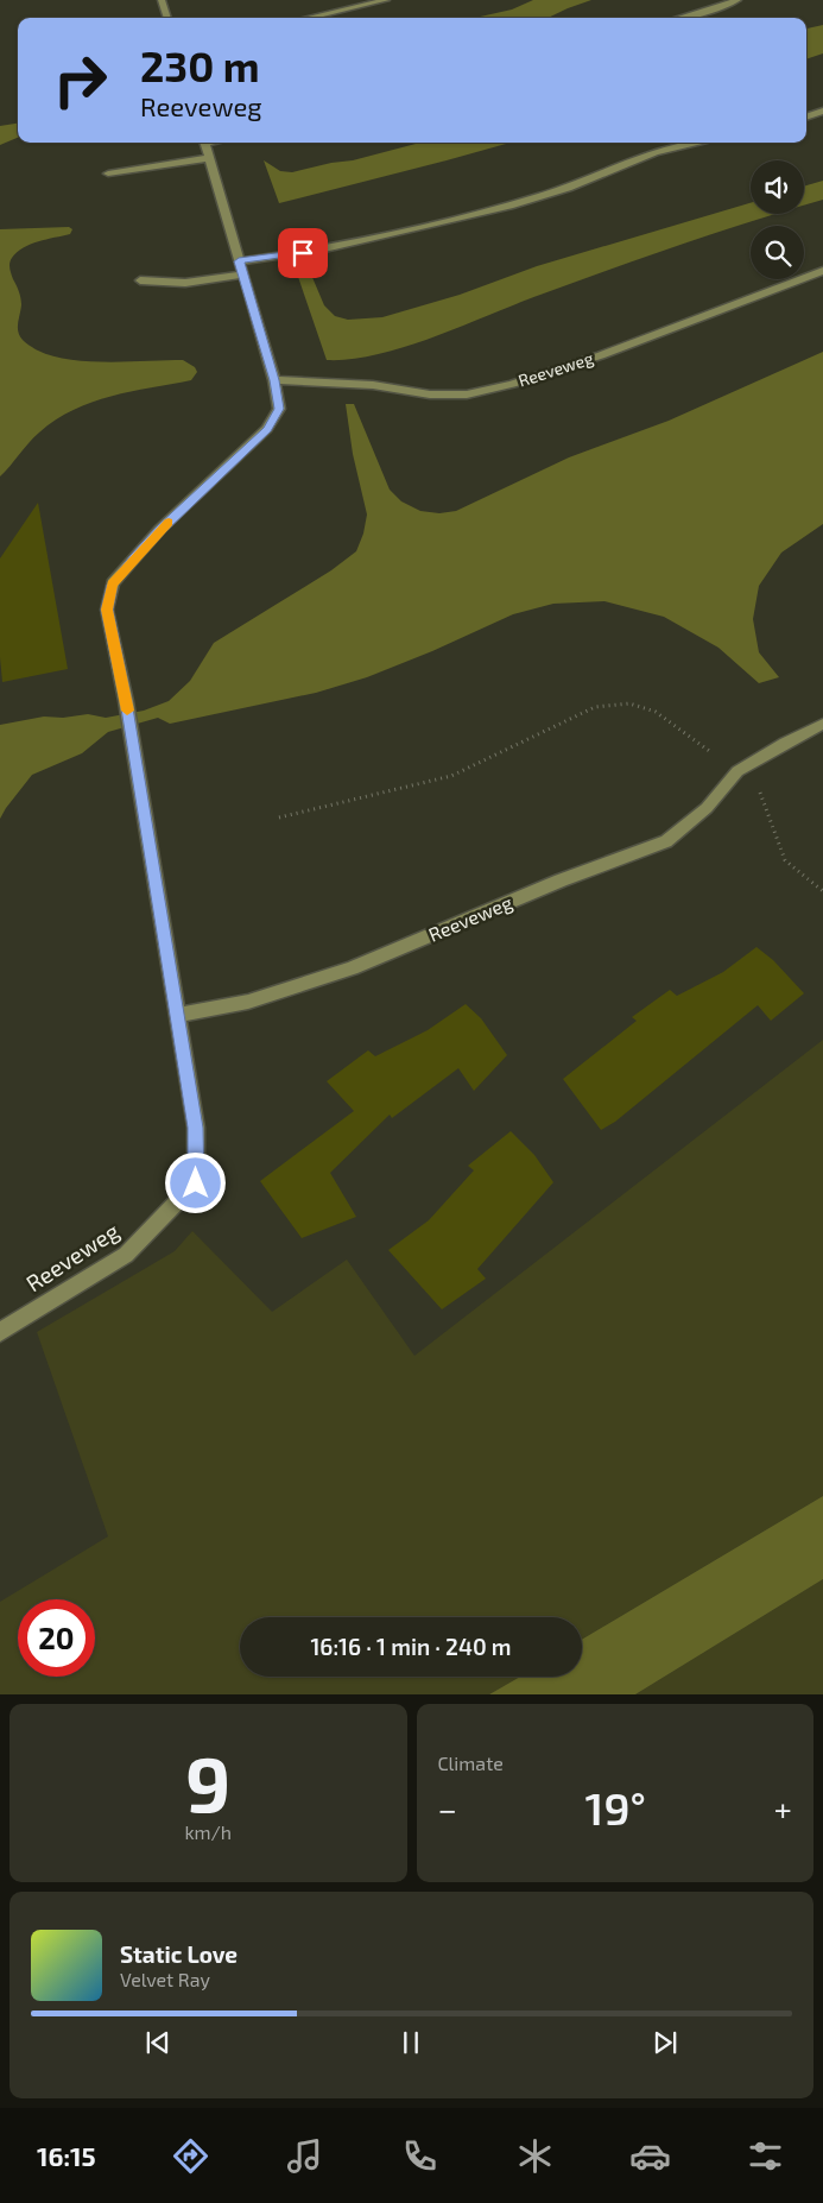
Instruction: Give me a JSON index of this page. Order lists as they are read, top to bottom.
{
  "streets": {
    "lane": ["Reeveweg"]
  },
  "page": {
    "turn": ["230 m", "Reeveweg"],
    "limit": "20",
    "trip": "16:16 · 1 min · 240 m",
    "tile": [
      ["9", "km/h"],
      "Climate"
    ],
    "heat": ["−", "19°", "+"],
    "song": ["Static Love", "Velvet Ray"],
    "tabs": "16:15"
  }
}
